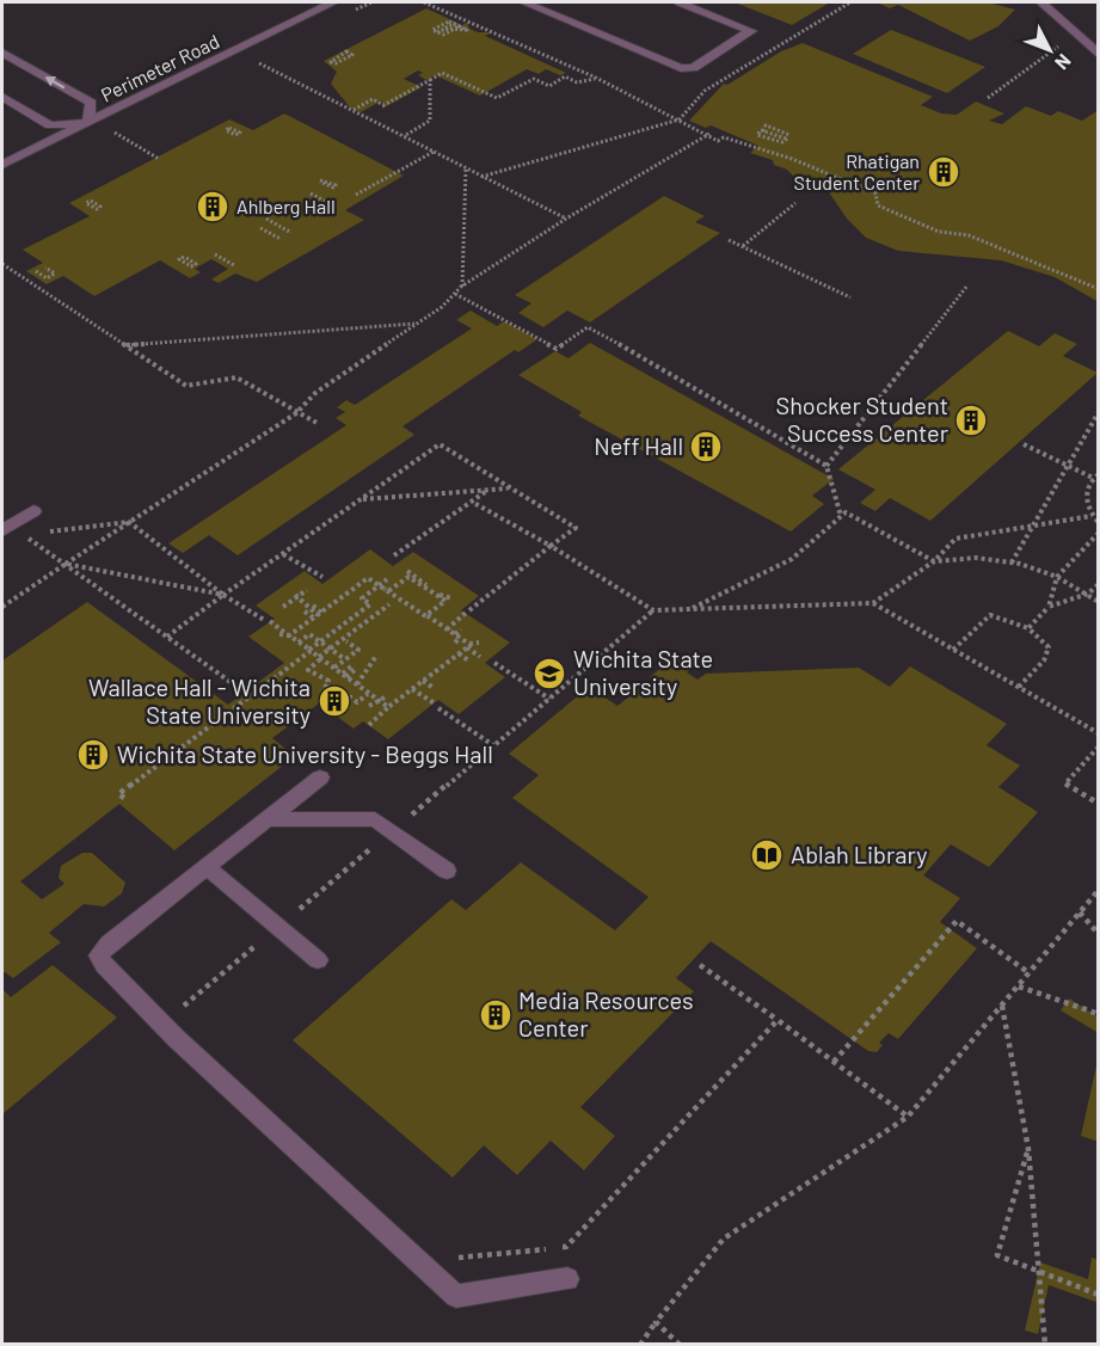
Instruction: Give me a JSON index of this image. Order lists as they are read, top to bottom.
{
  "streets": {
    "street": ["Perimeter Road"]
  },
  "places": {
    "building": [
      "Rhatigan Student Center",
      "Ahlberg Hall",
      "Shocker Student Success Center",
      "Neff Hall",
      "Wallace Hall - Wichita State University",
      "Wichita State University - Beggs Hall",
      "Media Resources Center"
    ],
    "school or university": ["Wichita State University"],
    "library": ["Ablah Library"]
  },
  "north": "bottom right"
}
